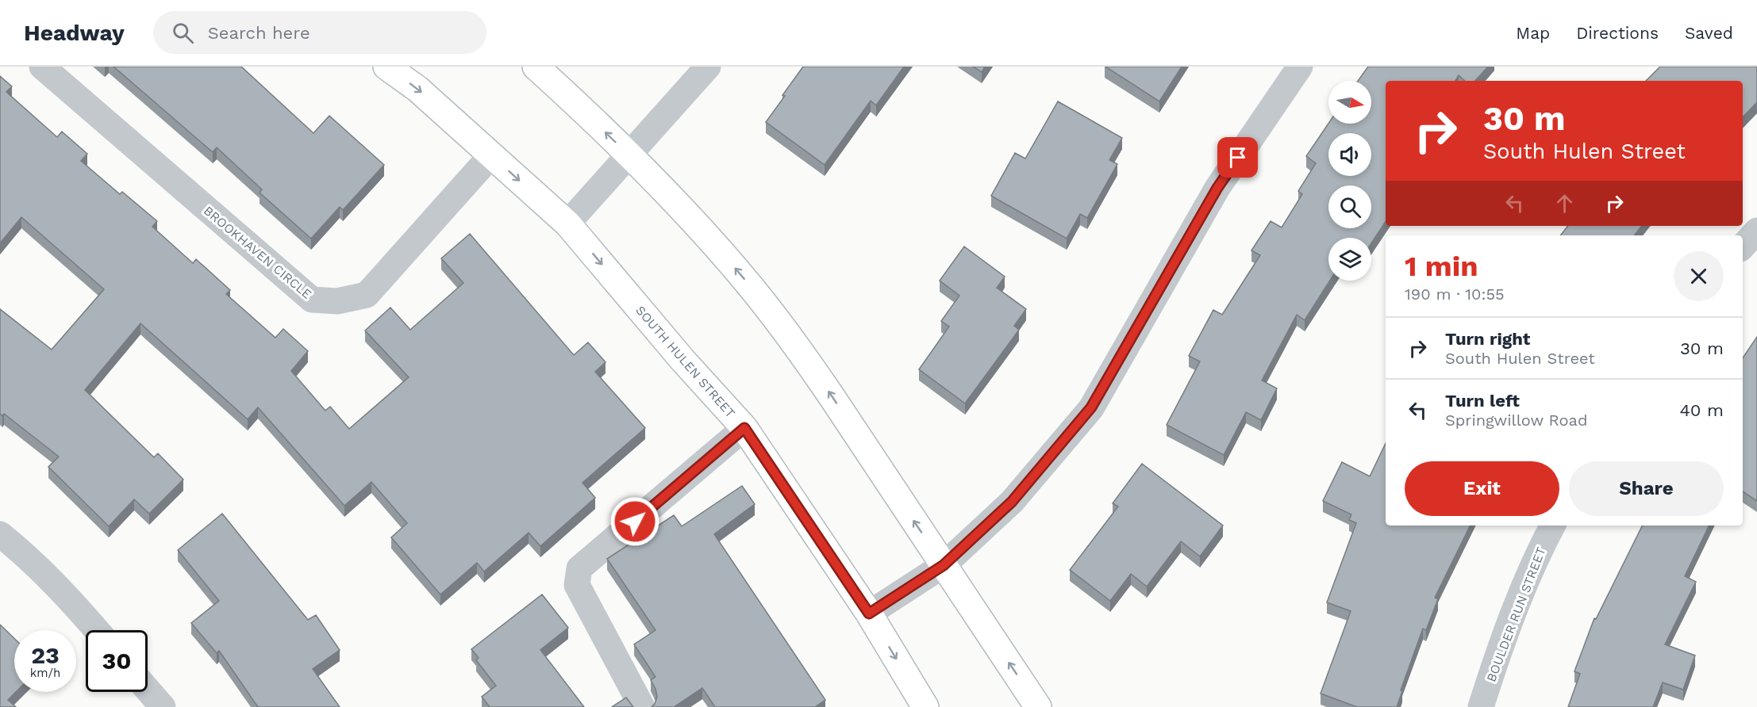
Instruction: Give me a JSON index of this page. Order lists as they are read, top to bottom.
{
  "streets": {
    "main road": ["SOUTH HULEN STREET"],
    "street": ["BROOKHAVEN CIRCLE", "BOULDER RUN STREET"]
  },
  "crossings": [
    ["BROOKHAVEN CIRCLE", "SOUTH HULEN STREET"]
  ],
  "north": "right",
  "page": {
    "header": "Headway",
    "search": "Search here",
    "nav": ["Map", "Directions", "Saved"],
    "turn": ["30 m", "South Hulen Street"],
    "heading": ["1 min", "190 m · 10:55"],
    "list": [
      {
        "name": "Turn right",
        "note": "South Hulen Street",
        "value": "30 m"
      },
      {
        "name": "Turn left",
        "note": "Springwillow Road",
        "value": "40 m"
      }
    ],
    "buttons": ["Exit", "Share"],
    "speed": "23 km/h",
    "limit": "30"
  }
}
